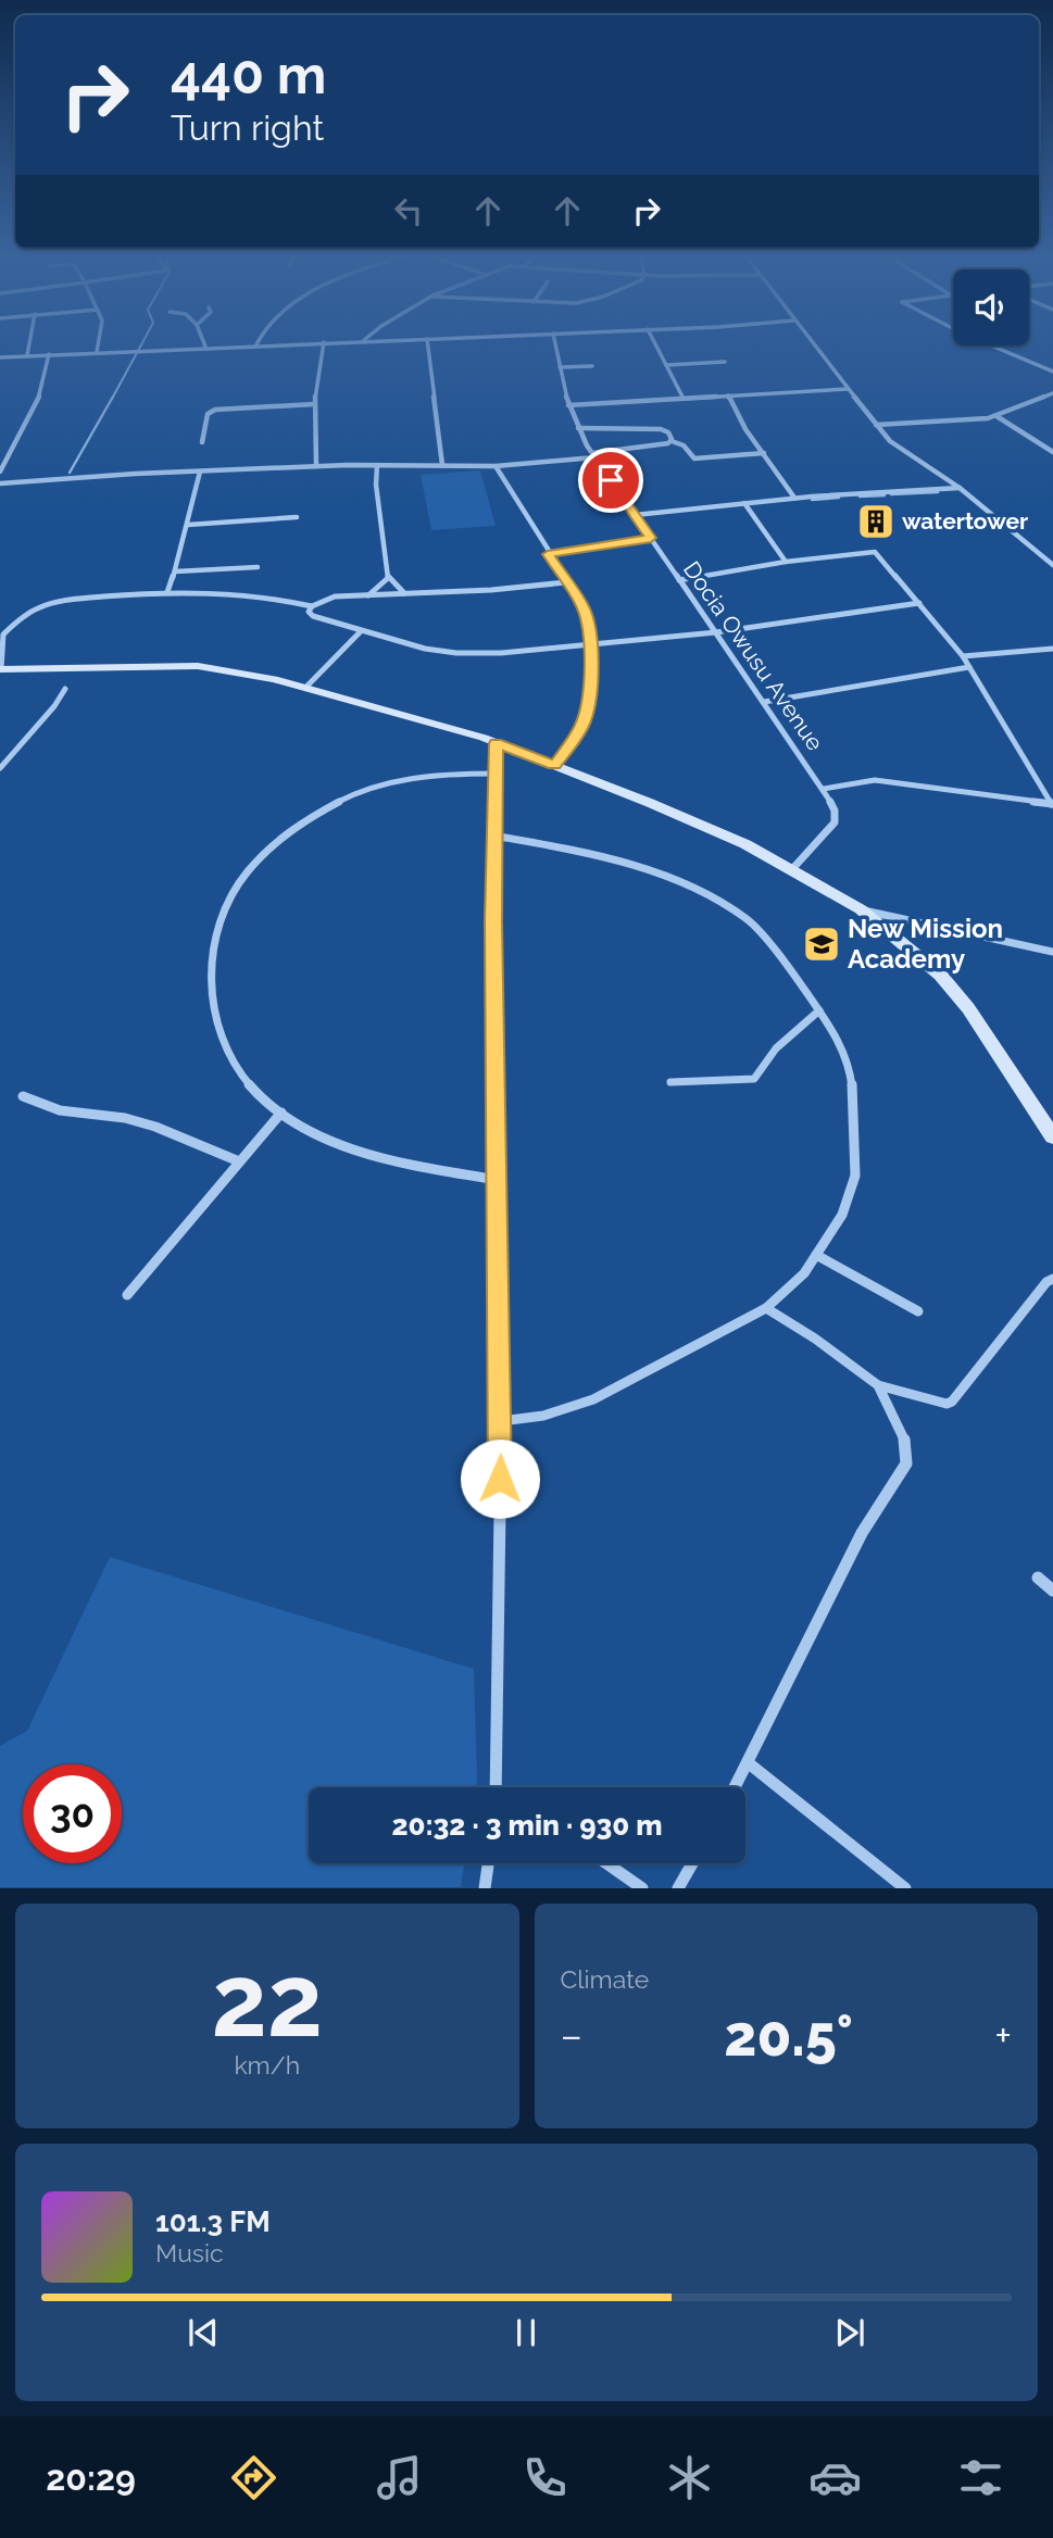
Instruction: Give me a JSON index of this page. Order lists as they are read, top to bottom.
{
  "streets": {
    "street": ["Docia Owusu Avenue"]
  },
  "places": {
    "building": ["watertower"],
    "school or university": ["New Mission Academy"]
  },
  "page": {
    "turn": ["440 m", "Turn right"],
    "limit": "30",
    "trip": "20:32 · 3 min · 930 m",
    "tile": [
      ["22", "km/h"],
      "Climate"
    ],
    "heat": ["−", "20.5°", "+"],
    "song": ["101.3 FM", "Music"],
    "tabs": "20:29"
  }
}
